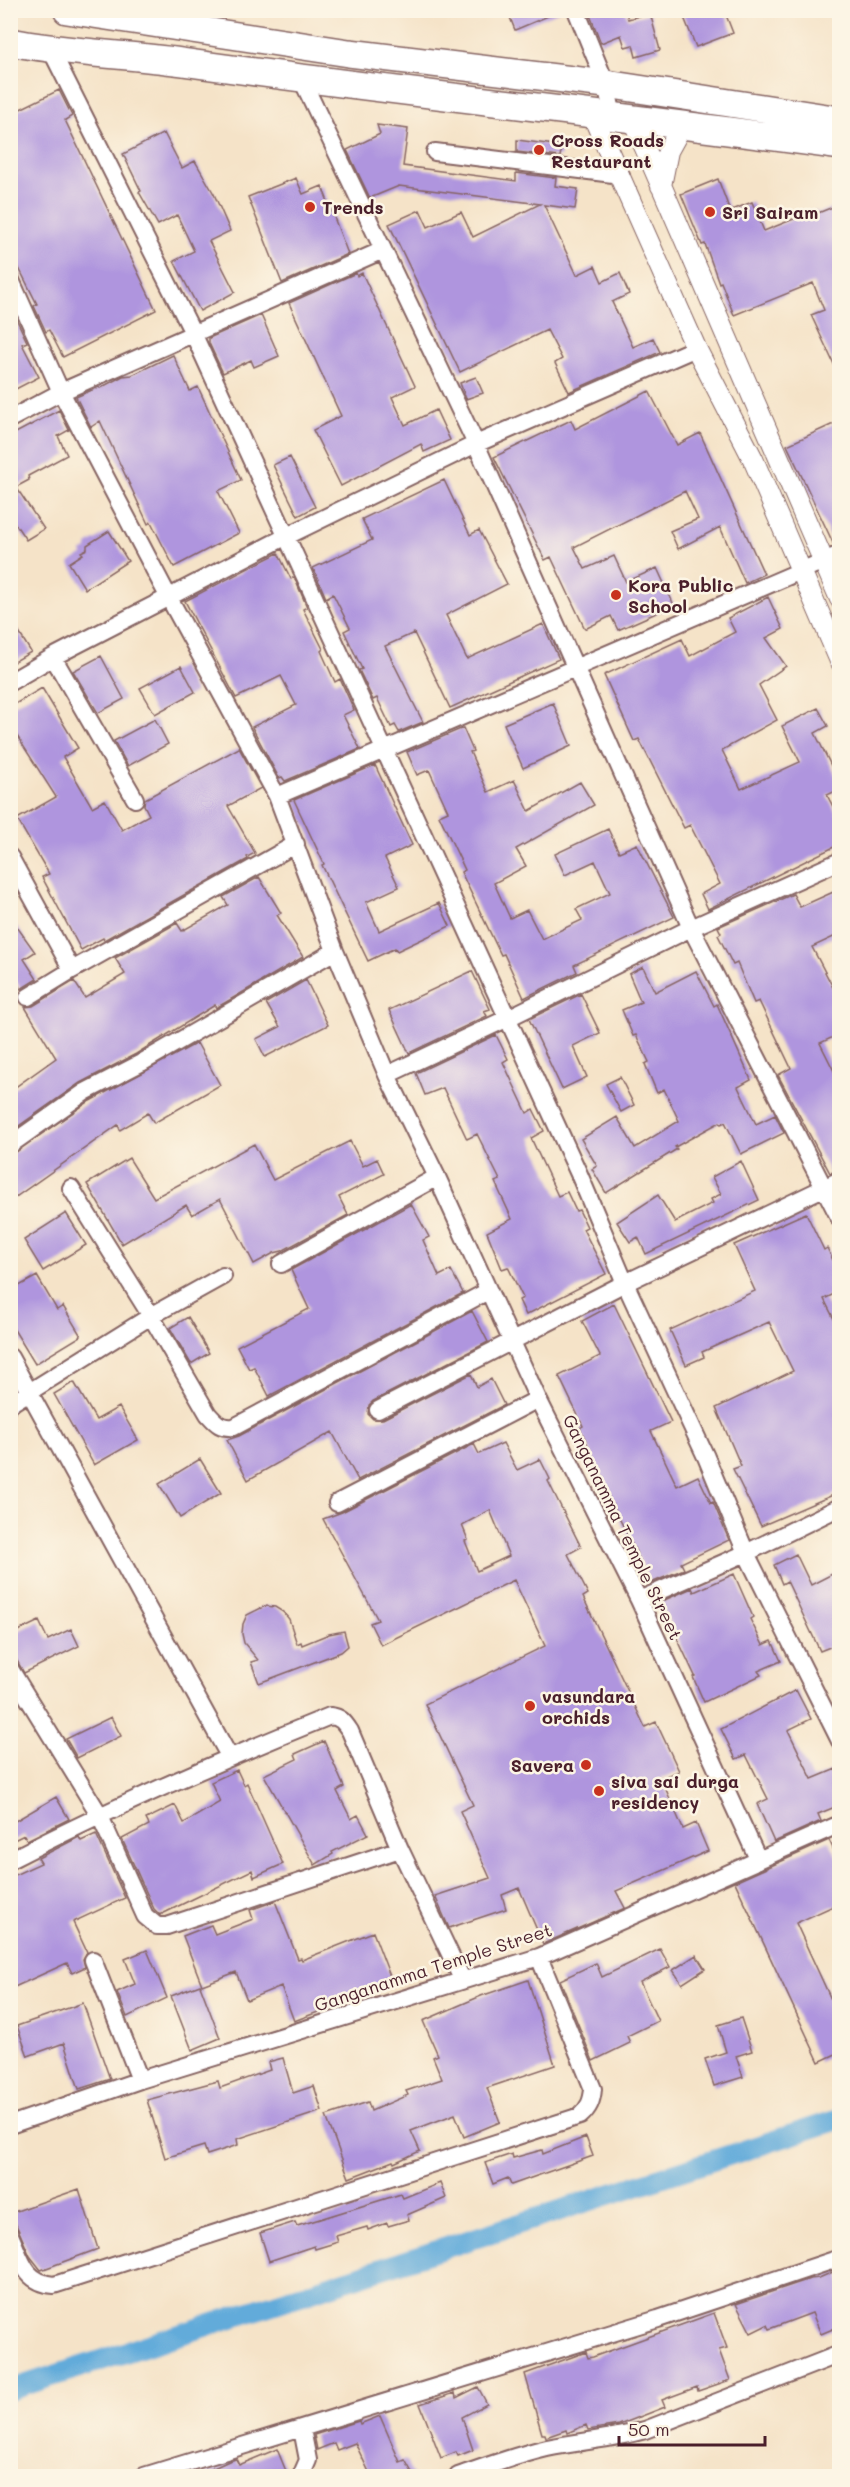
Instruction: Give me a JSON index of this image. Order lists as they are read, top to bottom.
{
  "streets": {
    "street": ["Ganganamma Temple Street"]
  },
  "places": [
    "Cross Roads Restaurant",
    "Trends",
    "Sri Sairam",
    "Kora Public School",
    "vasundara orchids",
    "Savera",
    "siva sai durga residency"
  ],
  "scale_bar": "50 m"
}
